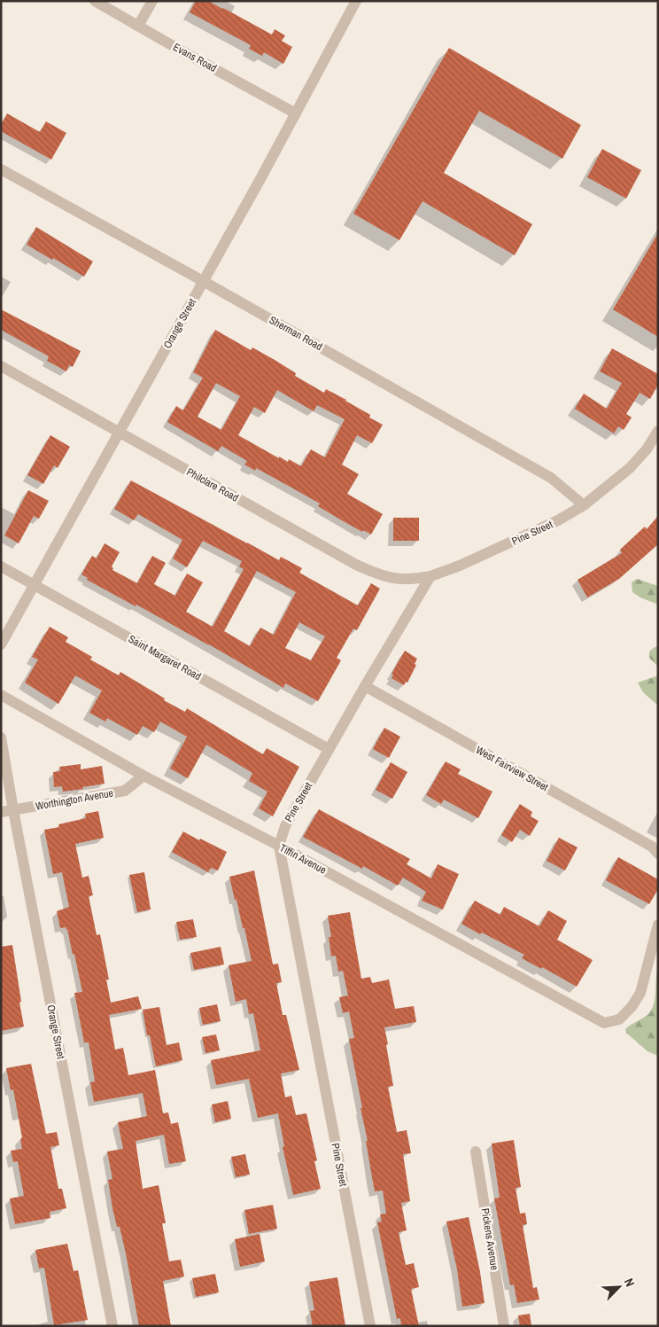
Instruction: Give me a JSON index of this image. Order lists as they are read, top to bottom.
{
  "streets": {
    "street": [
      "Evans Road",
      "Orange Street",
      "Sherman Road",
      "Philclare Road",
      "Pine Street",
      "Saint Margaret Road",
      "West Fairview Street",
      "Worthington Avenue",
      "Tiffin Avenue",
      "Pickens Avenue"
    ]
  },
  "crossings": [
    ["Evans Road", "Orange Street"],
    ["Orange Street", "Sherman Road"],
    ["Orange Street", "Philclare Road"],
    ["Orange Street", "Saint Margaret Road"],
    ["Orange Street", "Worthington Avenue"],
    ["Sherman Road", "Pine Street"],
    ["Philclare Road", "Pine Street"],
    ["Pine Street", "Saint Margaret Road"],
    ["Pine Street", "West Fairview Street"],
    ["Pine Street", "Tiffin Avenue"],
    ["Worthington Avenue", "Tiffin Avenue"]
  ],
  "north": "top right"
}
